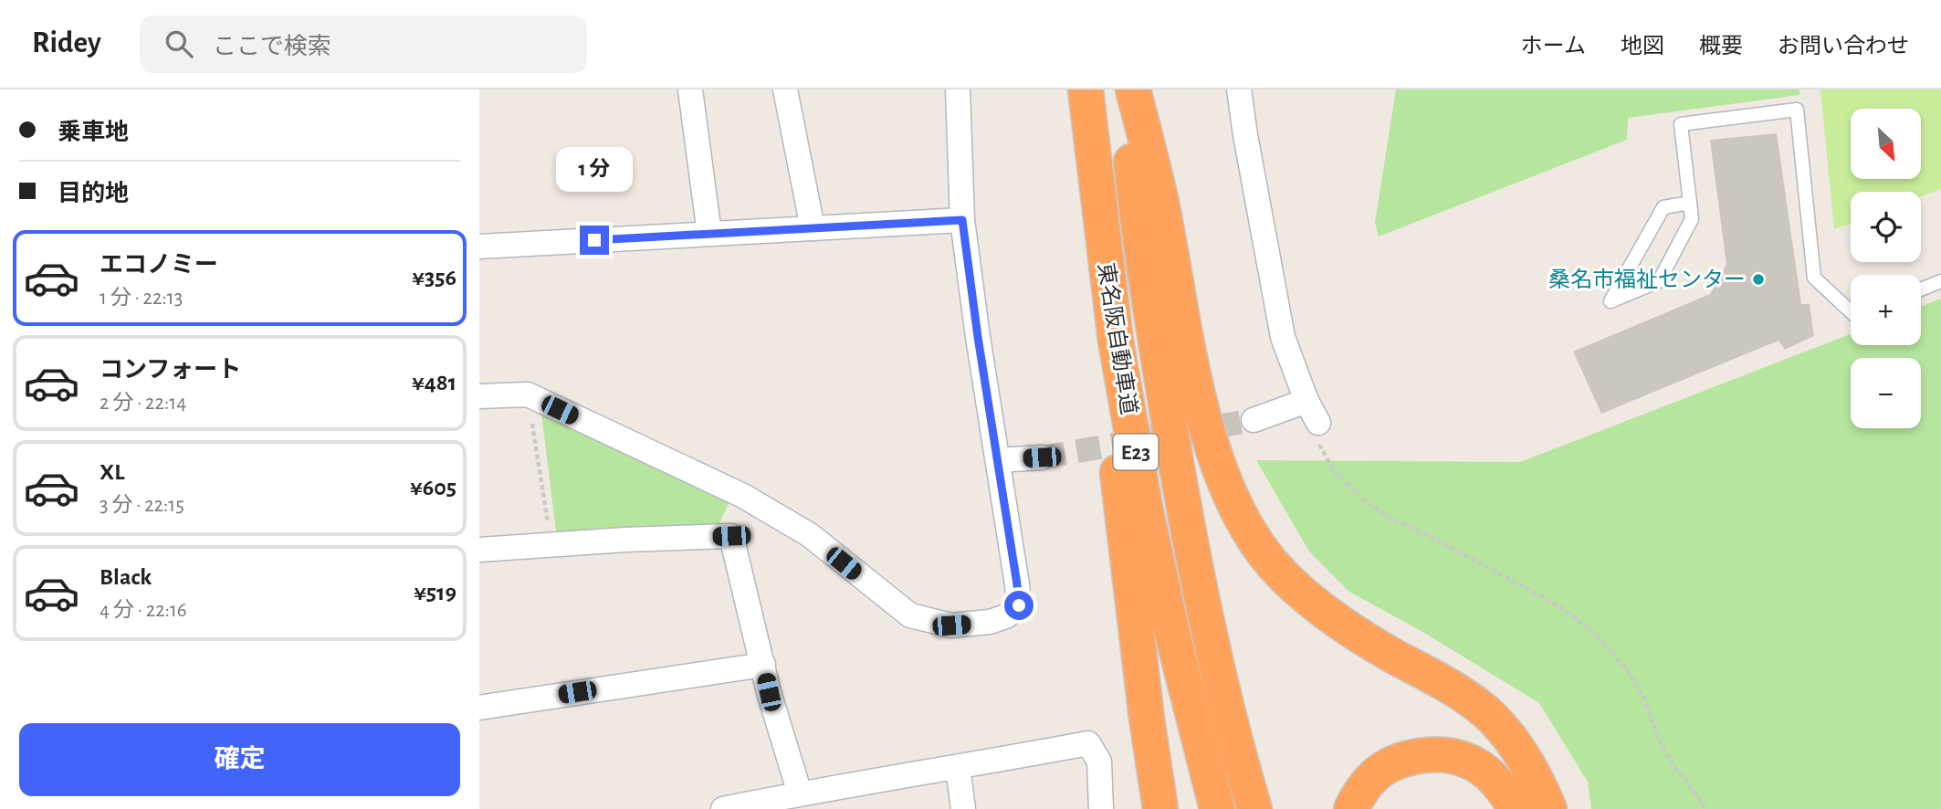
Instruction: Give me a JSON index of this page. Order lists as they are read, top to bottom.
{
  "streets": {
    "highway": ["東名阪自動車道", "E23"]
  },
  "places": ["桑名市福祉センター"],
  "north": "bottom right",
  "page": {
    "header": "Ridey",
    "search": "ここで検索",
    "nav": [
      "ホーム",
      "地図",
      "概要",
      "お問い合わせ"
    ],
    "banner": ["乗車地", "目的地"],
    "map_buttons": ["+", "−"],
    "bubble": "1 分",
    "list": [
      {
        "name": "エコノミー",
        "note": "1 分 · 22:13",
        "value": "¥356"
      },
      {
        "name": "コンフォート",
        "note": "2 分 · 22:14",
        "value": "¥481"
      },
      {
        "name": "XL",
        "note": "3 分 · 22:15",
        "value": "¥605"
      },
      {
        "name": "Black",
        "note": "4 分 · 22:16",
        "value": "¥519"
      }
    ],
    "buttons": "確定"
  }
}
